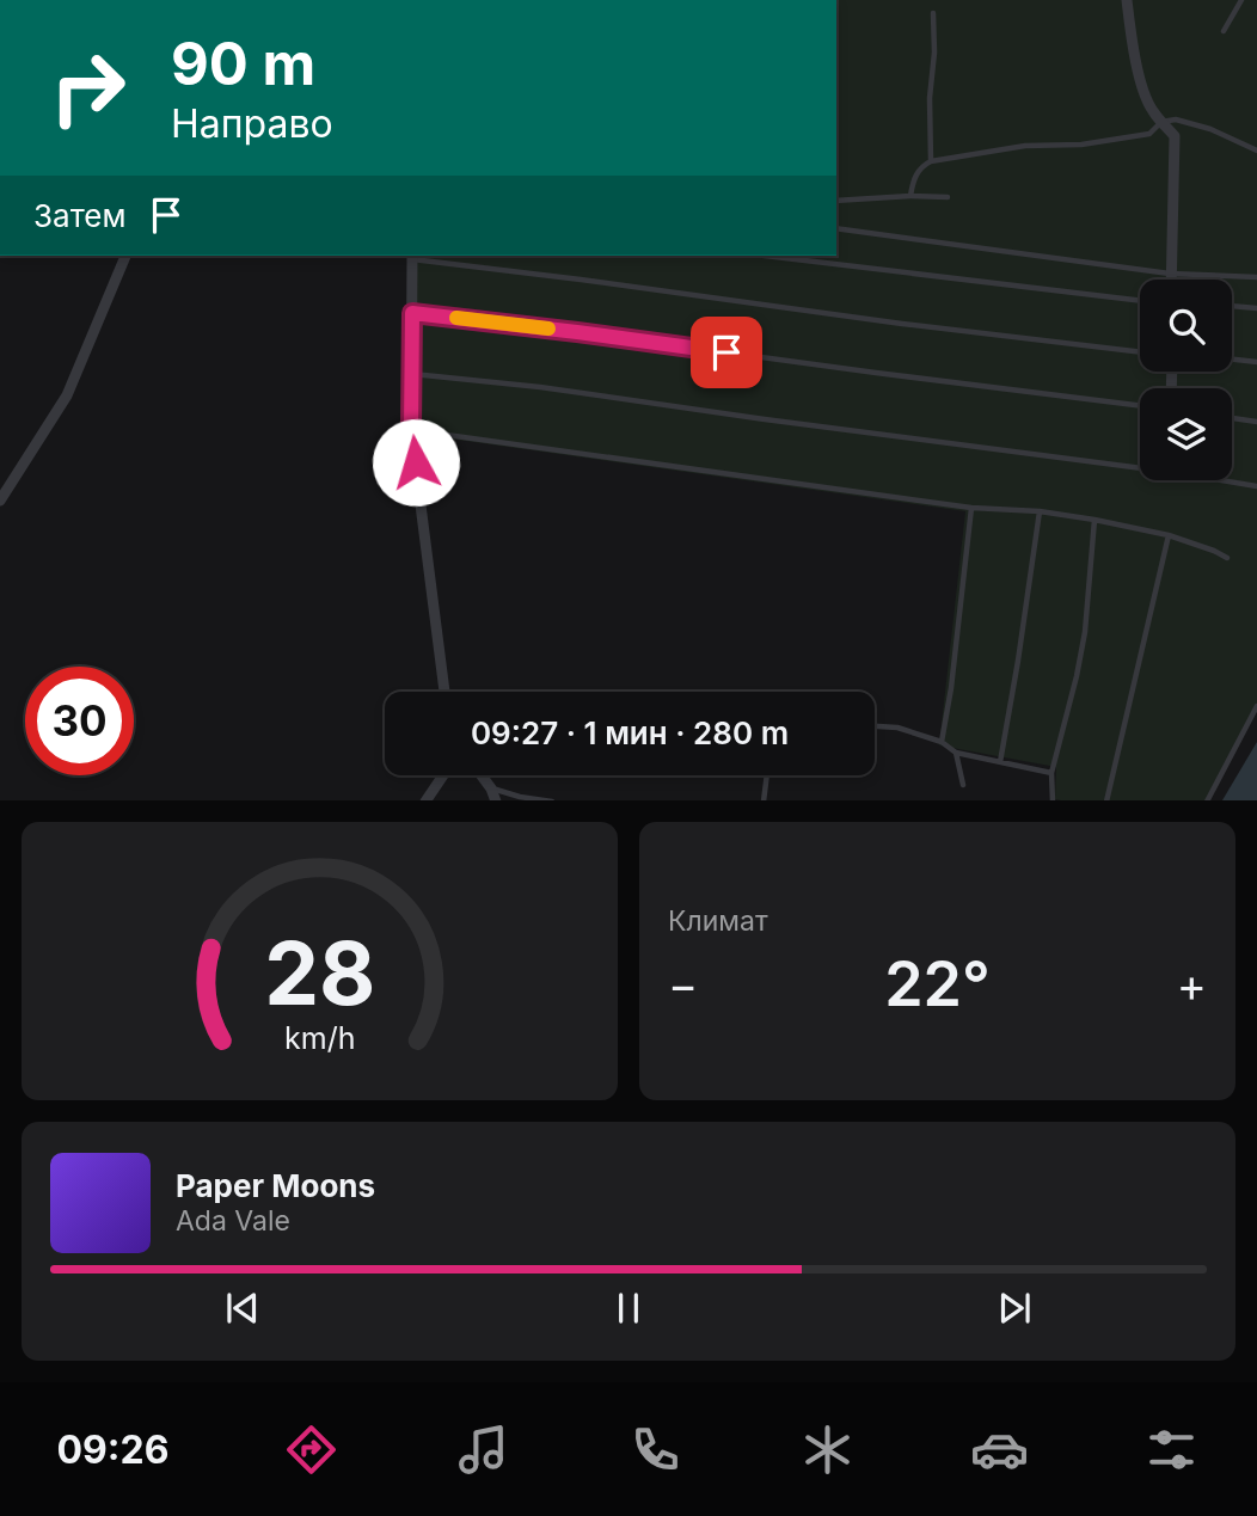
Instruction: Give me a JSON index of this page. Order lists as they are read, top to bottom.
{
  "page": {
    "turn": ["90 m", "Направо"],
    "then": "Затем",
    "limit": "30",
    "trip": "09:27 · 1 мин · 280 m",
    "tile": "Климат",
    "heat": ["−", "22°", "+"],
    "song": ["Paper Moons", "Ada Vale"],
    "tabs": "09:26",
    "gauge": ["28", "km/h"]
  }
}
